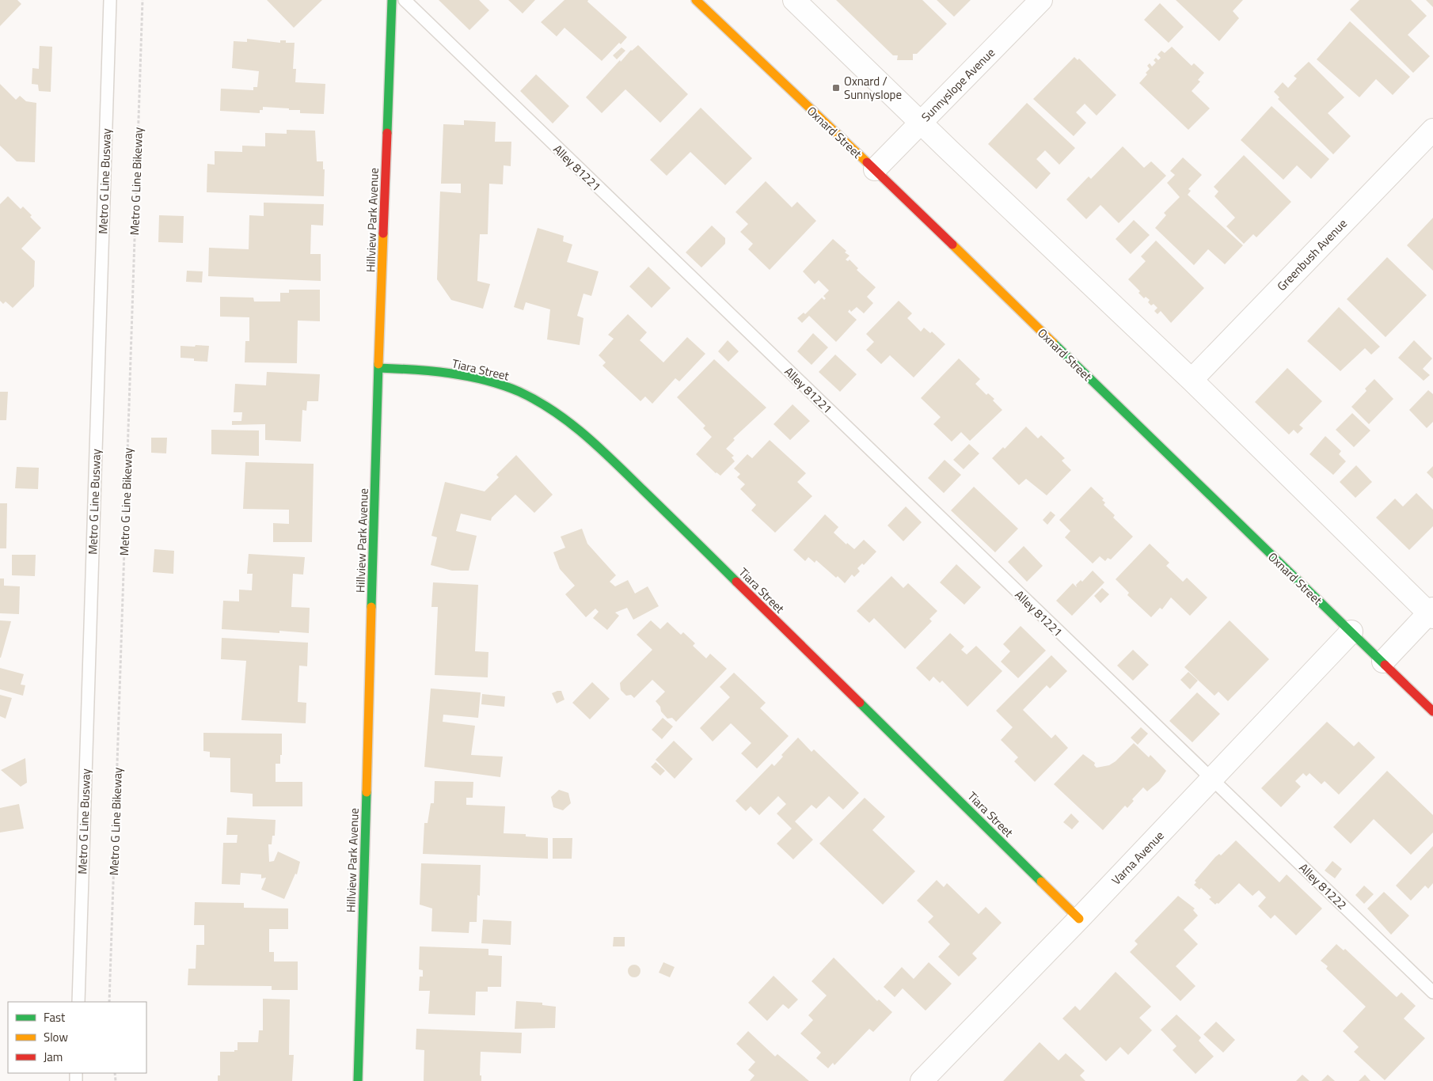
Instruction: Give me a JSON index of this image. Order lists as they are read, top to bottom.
{
  "streets": {
    "street": [
      "Sunnyslope Avenue",
      "Oxnard Street",
      "Hillview Park Avenue",
      "Greenbush Avenue",
      "Tiara Street",
      "Varna Avenue"
    ],
    "lane": ["Alley 81221", "Metro G Line Busway", "Alley 81222"],
    "path": ["Metro G Line Bikeway"]
  },
  "crossings": [
    ["Sunnyslope Avenue", "Oxnard Street"],
    ["Oxnard Street", "Varna Avenue"],
    ["Alley 81221", "Varna Avenue"],
    ["Alley 81221", "Alley 81222"],
    ["Hillview Park Avenue", "Tiara Street"],
    ["Tiara Street", "Varna Avenue"],
    ["Varna Avenue", "Alley 81222"]
  ],
  "places": {
    "transit": ["Oxnard / Sunnyslope"]
  },
  "legend": ["Fast", "Slow", "Jam"]
}
